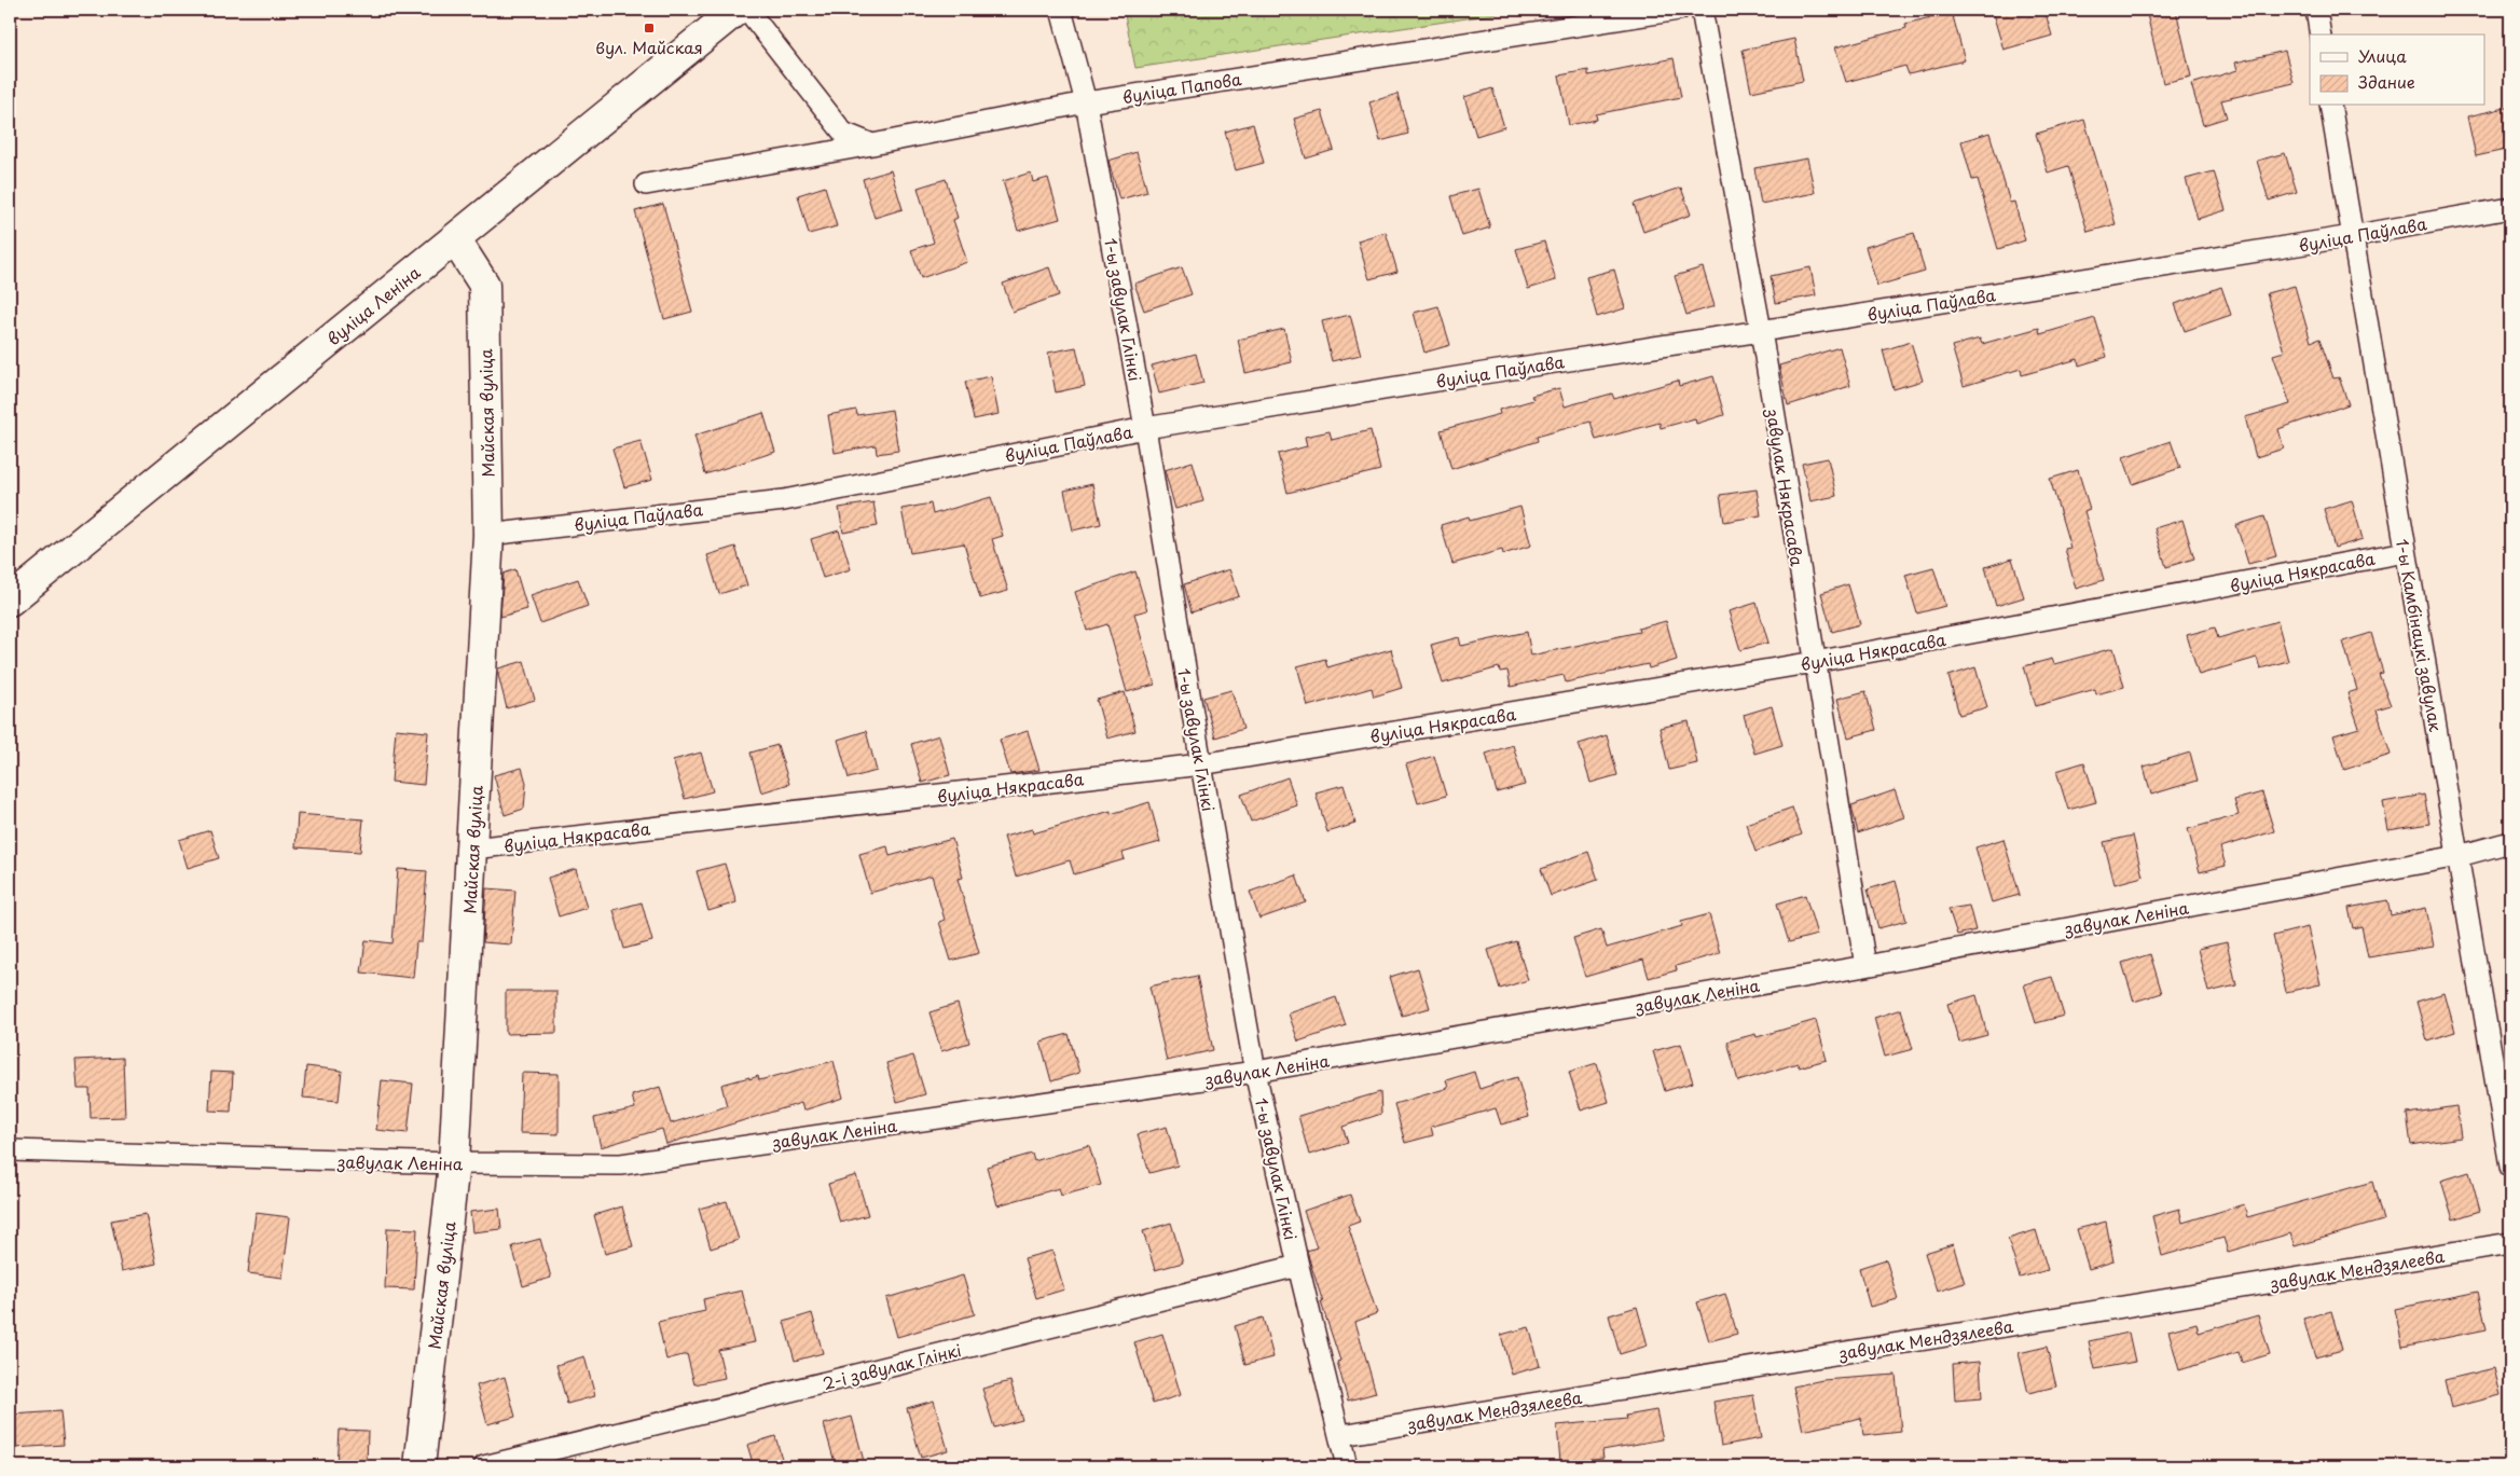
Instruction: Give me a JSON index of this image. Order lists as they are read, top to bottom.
{
  "streets": {
    "street": [
      "вуліца Папова",
      "вуліца Паўлава",
      "вуліца Леніна",
      "1-ы завулак Глінкі",
      "Майская вуліца",
      "завулак Някрасава",
      "вуліца Някрасава",
      "1-ы Камбінацкі завулак",
      "завулак Леніна",
      "завулак Мендзялеева",
      "2-і завулак Глінкі"
    ]
  },
  "crossings": [
    ["вуліца Папова", "1-ы завулак Глінкі"],
    ["вуліца Паўлава", "1-ы завулак Глінкі"],
    ["вуліца Паўлава", "Майская вуліца"],
    ["вуліца Паўлава", "завулак Някрасава"],
    ["вуліца Паўлава", "1-ы Камбінацкі завулак"],
    ["вуліца Леніна", "Майская вуліца"],
    ["1-ы завулак Глінкі", "вуліца Някрасава"],
    ["1-ы завулак Глінкі", "завулак Леніна"],
    ["1-ы завулак Глінкі", "завулак Мендзялеева"],
    ["1-ы завулак Глінкі", "2-і завулак Глінкі"],
    ["Майская вуліца", "вуліца Някрасава"],
    ["Майская вуліца", "завулак Леніна"],
    ["завулак Някрасава", "вуліца Някрасава"],
    ["завулак Някрасава", "завулак Леніна"],
    ["вуліца Някрасава", "1-ы Камбінацкі завулак"],
    ["1-ы Камбінацкі завулак", "завулак Леніна"]
  ],
  "places": {
    "transit": ["вул. Майская"]
  },
  "legend": ["Улица", "Здание"]
}
